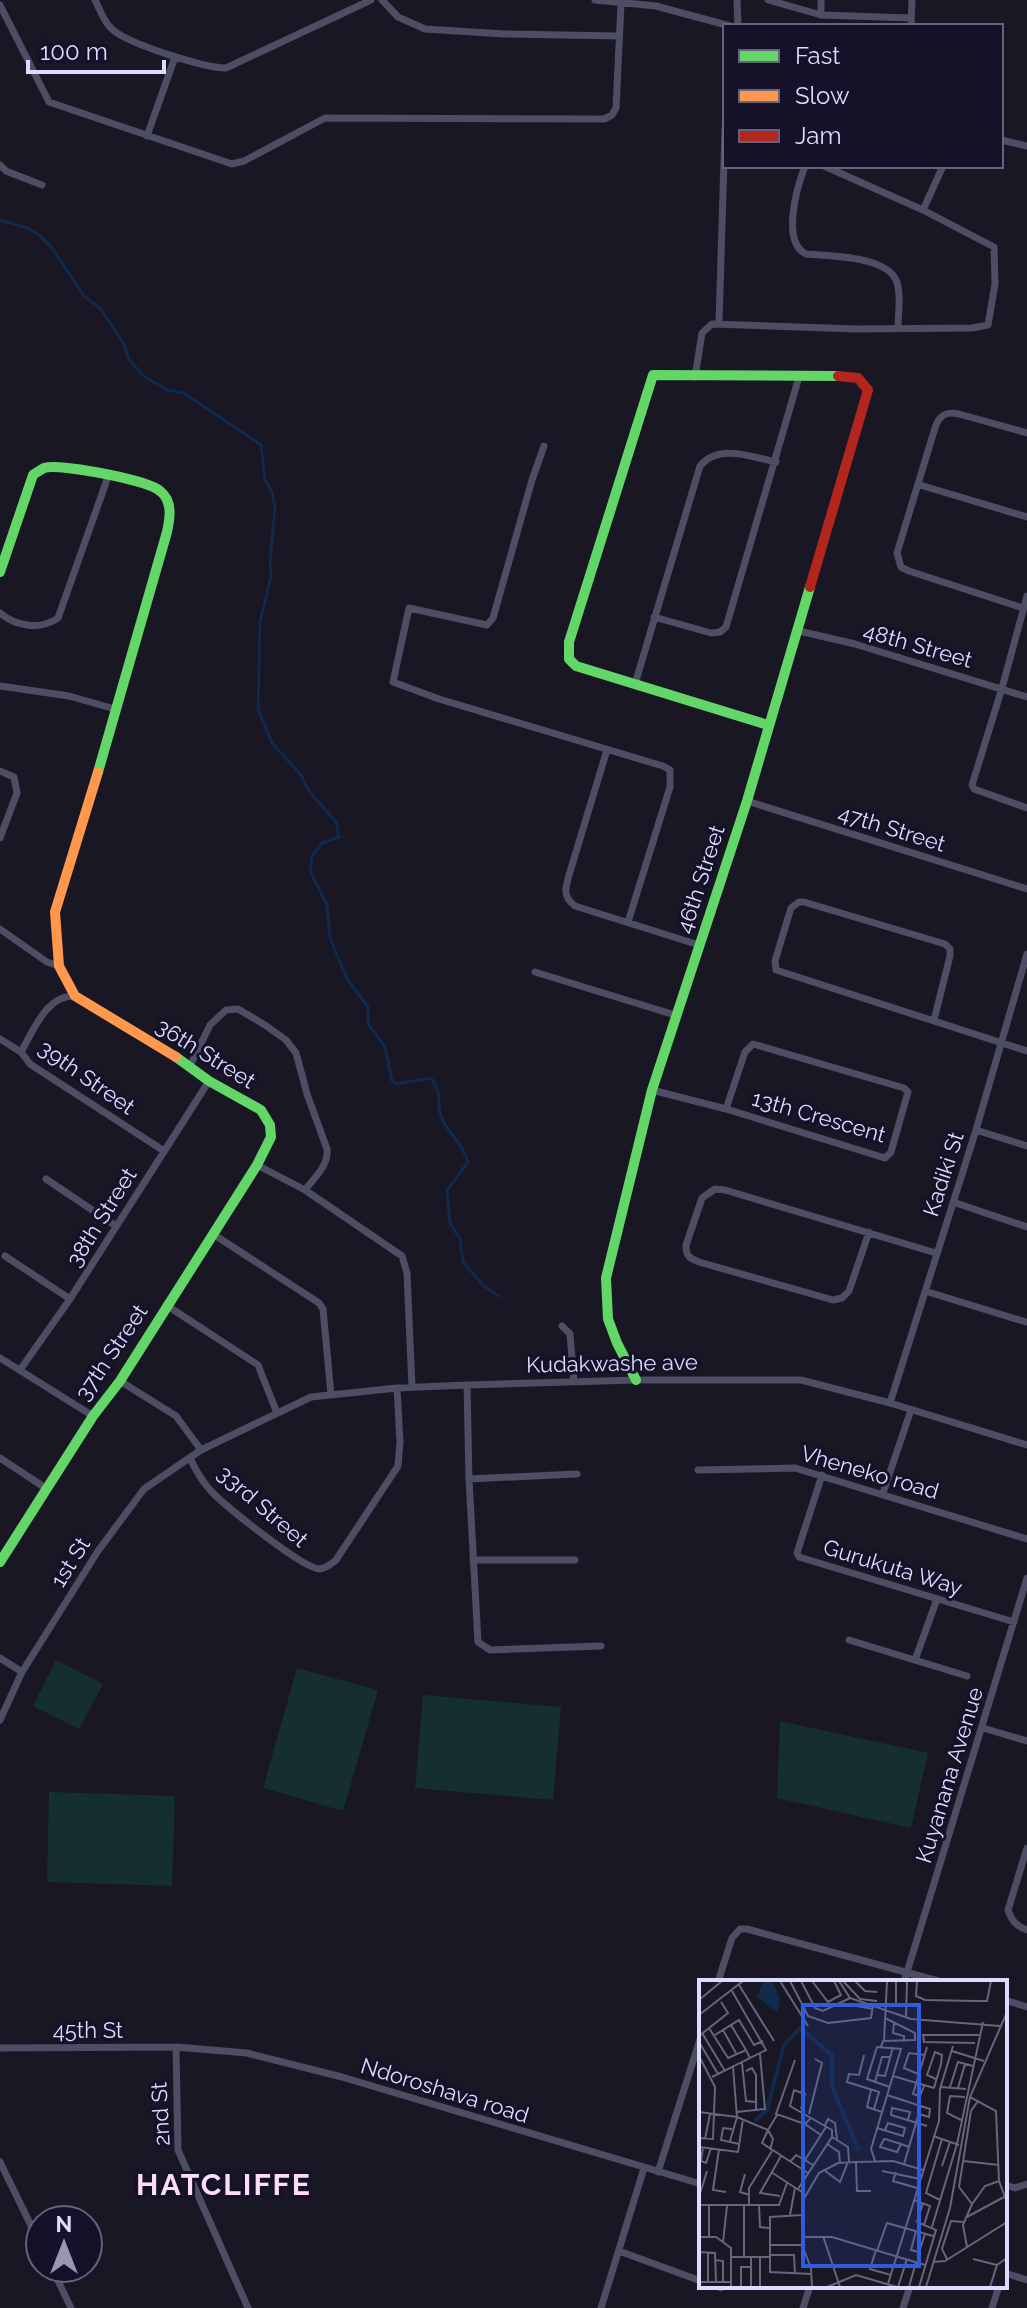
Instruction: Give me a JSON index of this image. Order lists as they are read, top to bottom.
{
  "streets": {
    "street": [
      "48th Street",
      "47th Street",
      "46th Street",
      "36th Street",
      "39th Street",
      "13th Crescent",
      "Kadiki St",
      "38th Street",
      "37th Street",
      "Kudakwashe ave",
      "Vheneko road",
      "33rd Street",
      "1st St",
      "Gurukuta Way",
      "Kuyanana Avenue",
      "45th St",
      "Ndoroshava road",
      "2nd St"
    ]
  },
  "crossings": [
    ["48th Street", "46th Street"],
    ["47th Street", "46th Street"],
    ["46th Street", "13th Crescent"],
    ["46th Street", "Kudakwashe ave"],
    ["36th Street", "39th Street"],
    ["36th Street", "38th Street"],
    ["36th Street", "37th Street"],
    ["39th Street", "38th Street"],
    ["Kadiki St", "Kudakwashe ave"],
    ["37th Street", "33rd Street"],
    ["Kudakwashe ave", "33rd Street"],
    ["Kudakwashe ave", "1st St"],
    ["Vheneko road", "Gurukuta Way"],
    ["33rd Street", "1st St"],
    ["Gurukuta Way", "Kuyanana Avenue"],
    ["45th St", "Ndoroshava road"],
    ["45th St", "2nd St"],
    ["Ndoroshava road", "2nd St"]
  ],
  "districts": ["HATCLIFFE"],
  "legend": ["Fast", "Slow", "Jam"],
  "scale_bar": "100 m",
  "north": "top"
}
